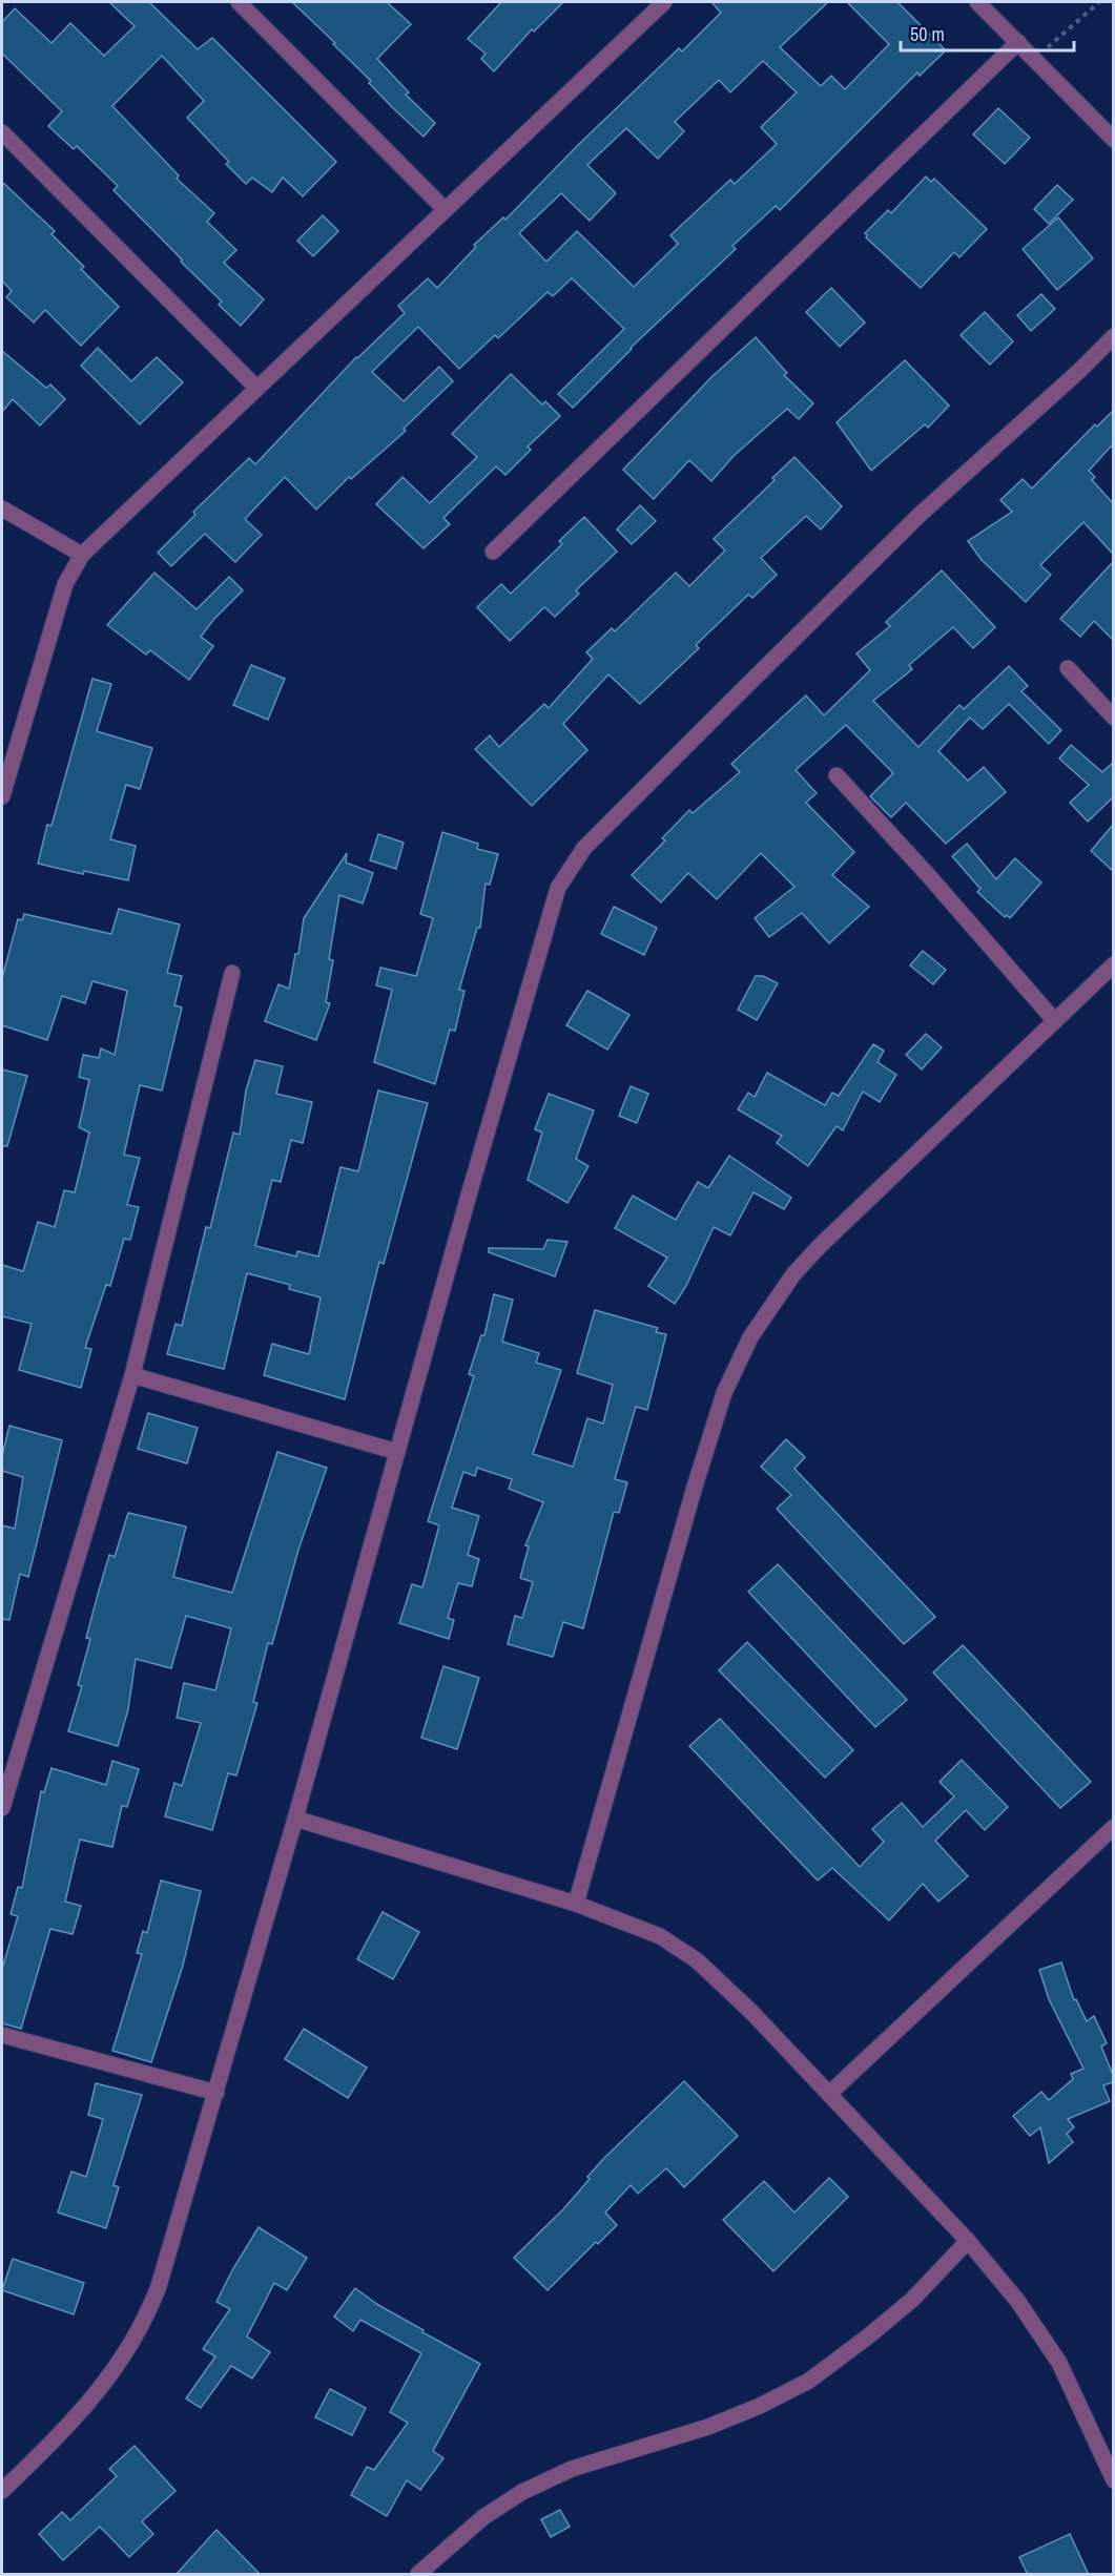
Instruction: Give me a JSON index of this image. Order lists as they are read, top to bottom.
{
  "scale_bar": "50 m"
}
